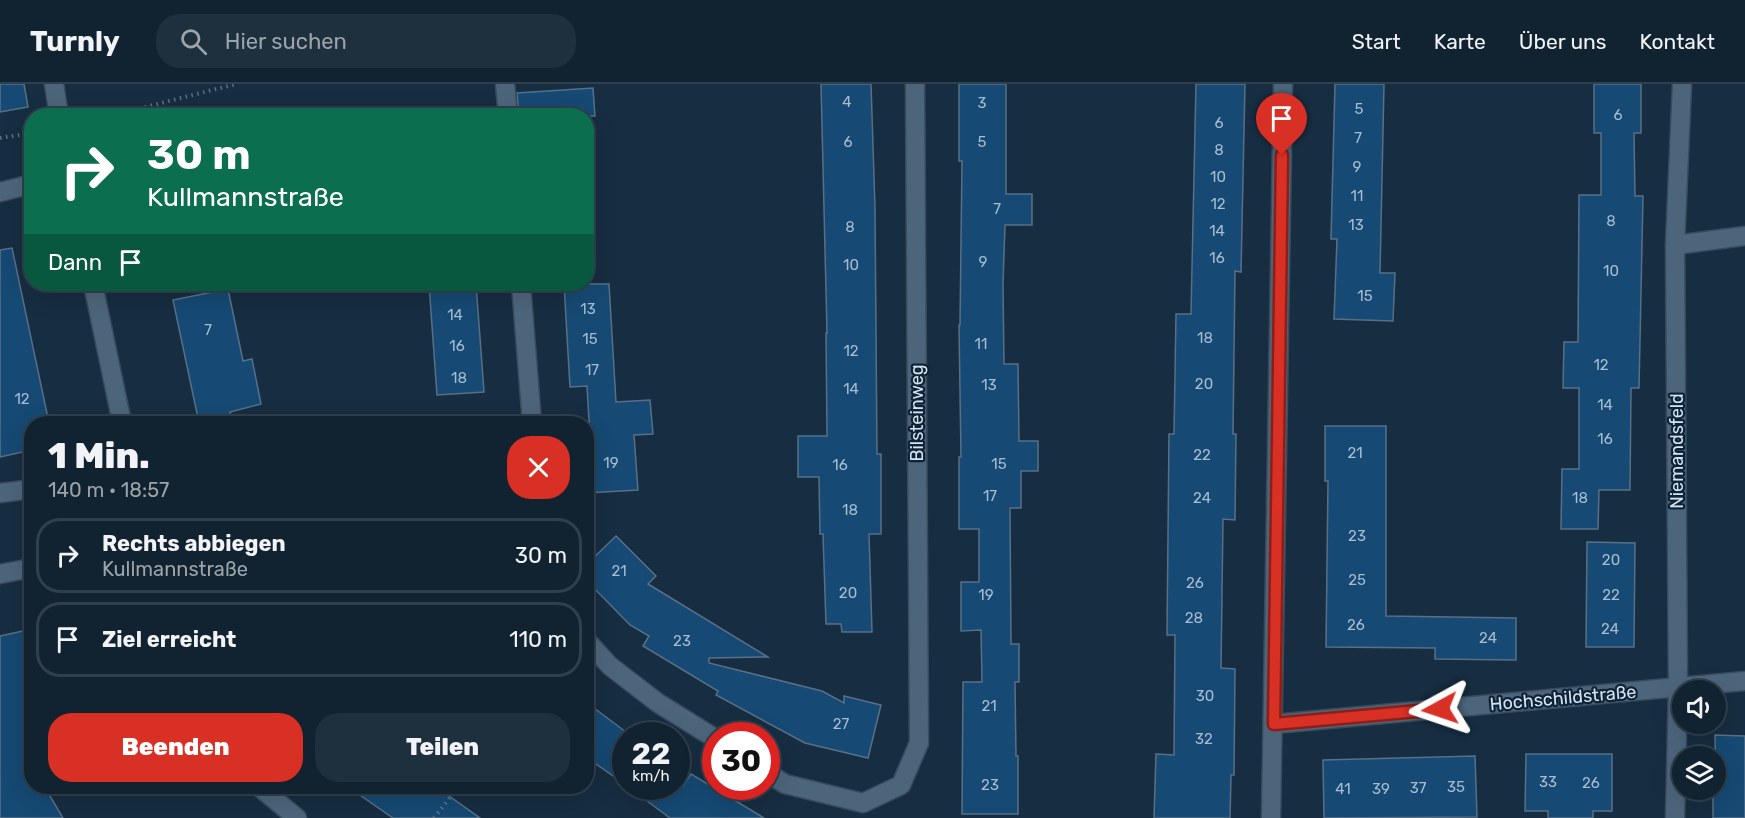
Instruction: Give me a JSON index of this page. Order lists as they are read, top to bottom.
{
  "streets": {
    "street": ["Bilsteinweg", "Niemandsfeld", "Hochschildstraße"]
  },
  "house_numbers": [
    "4",
    "3",
    "5",
    "6",
    "6",
    "7",
    "6",
    "5",
    "8",
    "9",
    "10",
    "11",
    "12",
    "7",
    "8",
    "13",
    "8",
    "14",
    "16",
    "9",
    "10",
    "10",
    "15",
    "13",
    "14",
    "7",
    "18",
    "15",
    "11",
    "16",
    "12",
    "12",
    "17",
    "18",
    "20",
    "13",
    "14",
    "12",
    "14",
    "16",
    "21",
    "22",
    "19",
    "15",
    "16",
    "17",
    "24",
    "18",
    "18",
    "23",
    "20",
    "21",
    "25",
    "26",
    "20",
    "19",
    "22",
    "28",
    "26",
    "24",
    "24",
    "23",
    "30",
    "21",
    "27",
    "32",
    "33",
    "26",
    "23",
    "35",
    "37",
    "41",
    "39"
  ],
  "page": {
    "header": "Turnly",
    "search": "Hier suchen",
    "nav": [
      "Start",
      "Karte",
      "Über uns",
      "Kontakt"
    ],
    "turn": ["30 m", "Kullmannstraße"],
    "then": "Dann",
    "heading": ["1 Min.", "140 m · 18:57"],
    "list": [
      {
        "name": "Rechts abbiegen",
        "note": "Kullmannstraße",
        "value": "30 m"
      },
      {
        "name": "Ziel erreicht",
        "value": "110 m"
      }
    ],
    "buttons": ["Beenden", "Teilen"],
    "speed": "22 km/h",
    "limit": "30"
  }
}
